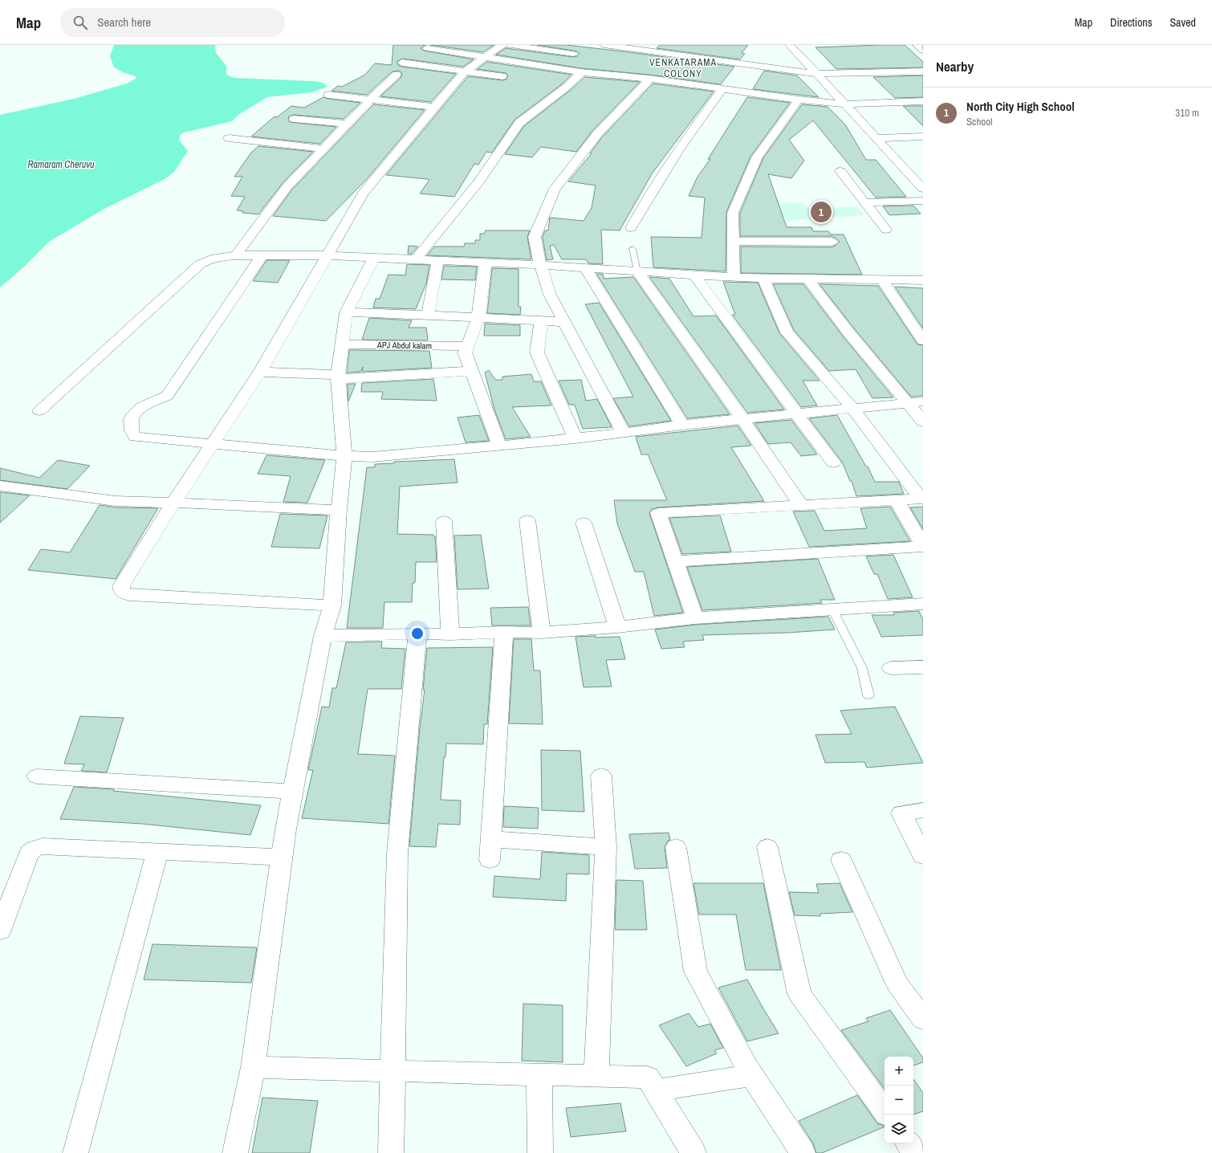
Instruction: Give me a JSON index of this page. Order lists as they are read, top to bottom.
{
  "streets": {
    "street": ["APJ Abdul kalam"]
  },
  "districts": ["VENKATARAMA COLONY"],
  "water": ["Ramaram Cheruvu"],
  "page": {
    "header": "Map",
    "search": "Search here",
    "nav": ["Map", "Directions", "Saved"],
    "heading": "Nearby",
    "list": [
      {
        "mark": "1",
        "name": "North City High School",
        "note": "School",
        "value": "310 m"
      }
    ],
    "pins": "1",
    "map_buttons": ["+", "−"]
  }
}
